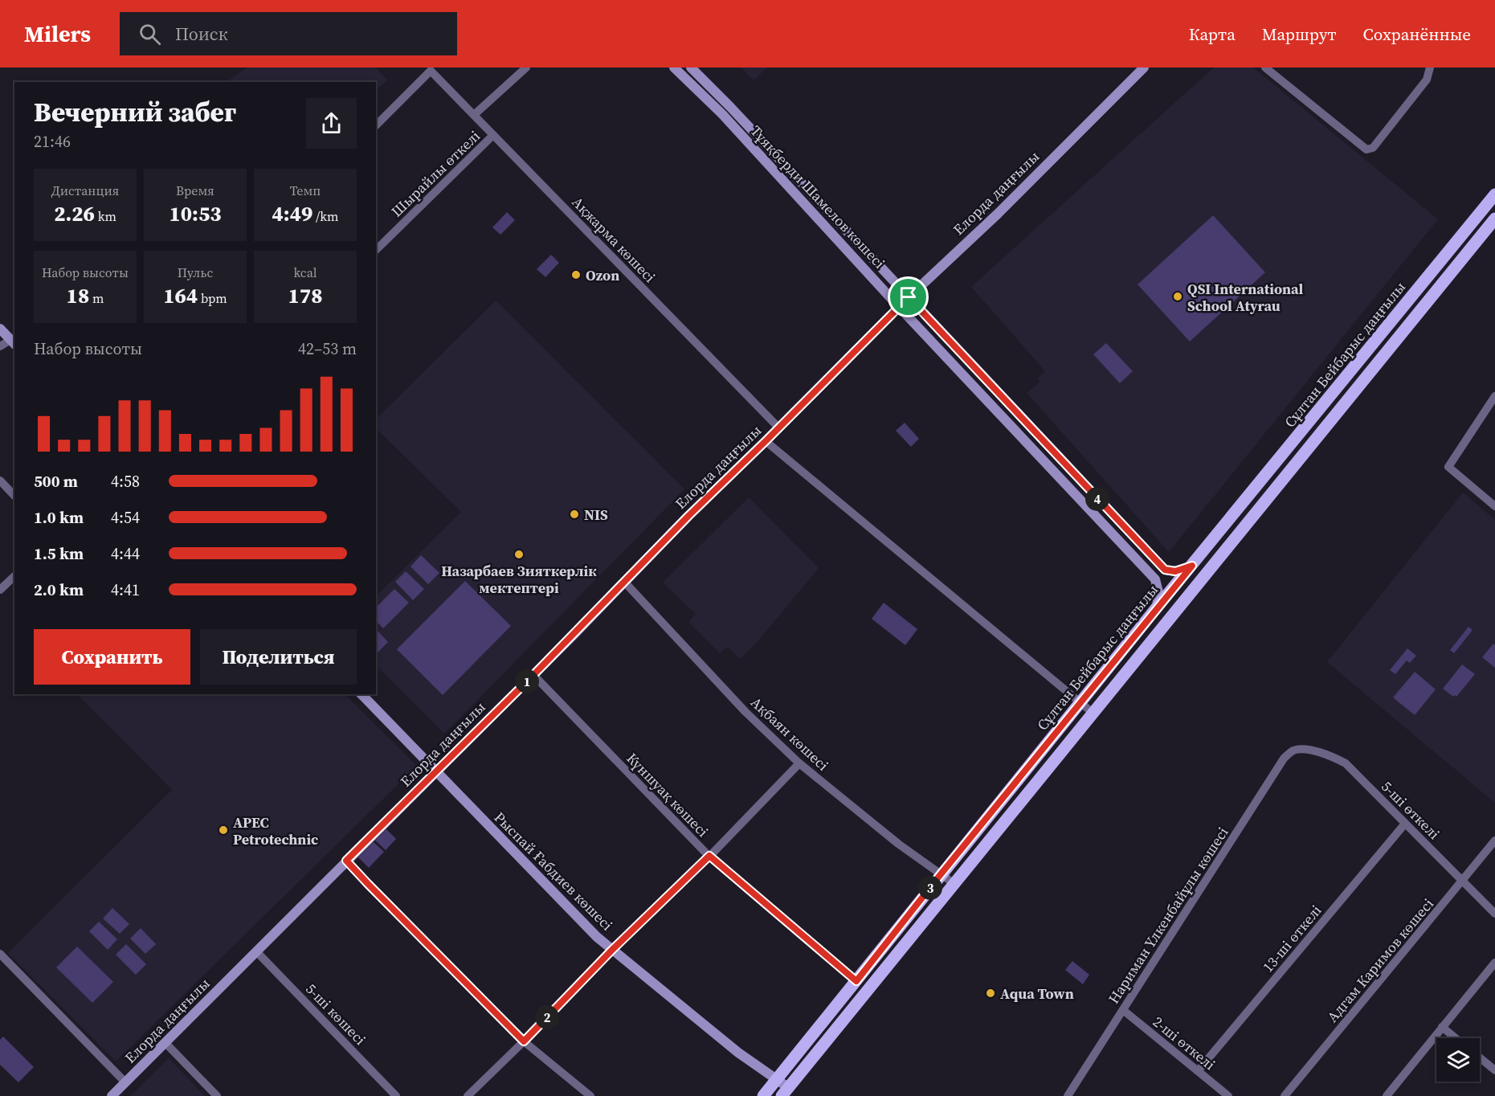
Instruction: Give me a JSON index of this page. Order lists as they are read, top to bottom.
{
  "streets": {
    "main road": ["Сұлтан Бейбарыс даңғылы"],
    "street": [
      "Шырайлы өткелі",
      "Елорда даңғылы",
      "Тұяқберди Шамелов көшесі",
      "Ақжарма көшесі",
      "Ақбаян көшесі",
      "Күншуақ көшесі",
      "5-ші өткелі",
      "Рыспай Ғабдиев көшесі",
      "Нариман Үлкенбайұлы көшесі",
      "13-ші өткелі",
      "Адгам Каримов көшесі",
      "5-ші көшесі",
      "2-ші өткелі"
    ]
  },
  "crossings": [
    ["Шырайлы өткелі", "Ақжарма көшесі"],
    ["Елорда даңғылы", "Тұяқберди Шамелов көшесі"],
    ["Елорда даңғылы", "Ақжарма көшесі"],
    ["Елорда даңғылы", "Ақбаян көшесі"],
    ["Елорда даңғылы", "Күншуақ көшесі"],
    ["Елорда даңғылы", "Рыспай Ғабдиев көшесі"],
    ["Елорда даңғылы", "5-ші көшесі"],
    ["Тұяқберди Шамелов көшесі", "Сұлтан Бейбарыс даңғылы"],
    ["Сұлтан Бейбарыс даңғылы", "Ақбаян көшесі"],
    ["Сұлтан Бейбарыс даңғылы", "Күншуақ көшесі"],
    ["Сұлтан Бейбарыс даңғылы", "Рыспай Ғабдиев көшесі"],
    ["5-ші өткелі", "Нариман Үлкенбайұлы көшесі"],
    ["5-ші өткелі", "13-ші өткелі"],
    ["5-ші өткелі", "Адгам Каримов көшесі"],
    ["Нариман Үлкенбайұлы көшесі", "2-ші өткелі"],
    ["13-ші өткелі", "2-ші өткелі"]
  ],
  "places": [
    "Ozon",
    "QSI International School Atyrau",
    "NIS",
    "Назарбаев Зияткерлік мектептері",
    "APEC Petrotechnic",
    "Aqua Town"
  ],
  "page": {
    "header": "Milers",
    "search": "Поиск",
    "nav": ["Карта", "Маршрут", "Сохранённые"],
    "heading": ["Вечерний забег", "21:46"],
    "stats": [
      ["Дистанция", "2.26 km"],
      ["Время", "10:53"],
      ["Темп", "4:49 /km"],
      ["Набор высоты", "18 m"],
      ["Пульс", "164 bpm"],
      ["kcal", "178"]
    ],
    "chart": ["Набор высоты", "42–53 m"],
    "list": [
      {
        "name": "500 m",
        "note": "4:58"
      },
      {
        "name": "1.0 km",
        "note": "4:54"
      },
      {
        "name": "1.5 km",
        "note": "4:44"
      },
      {
        "name": "2.0 km",
        "note": "4:41"
      }
    ],
    "pins": [
      "4",
      "1",
      "3",
      "2"
    ],
    "buttons": ["Сохранить", "Поделиться"]
  }
}
